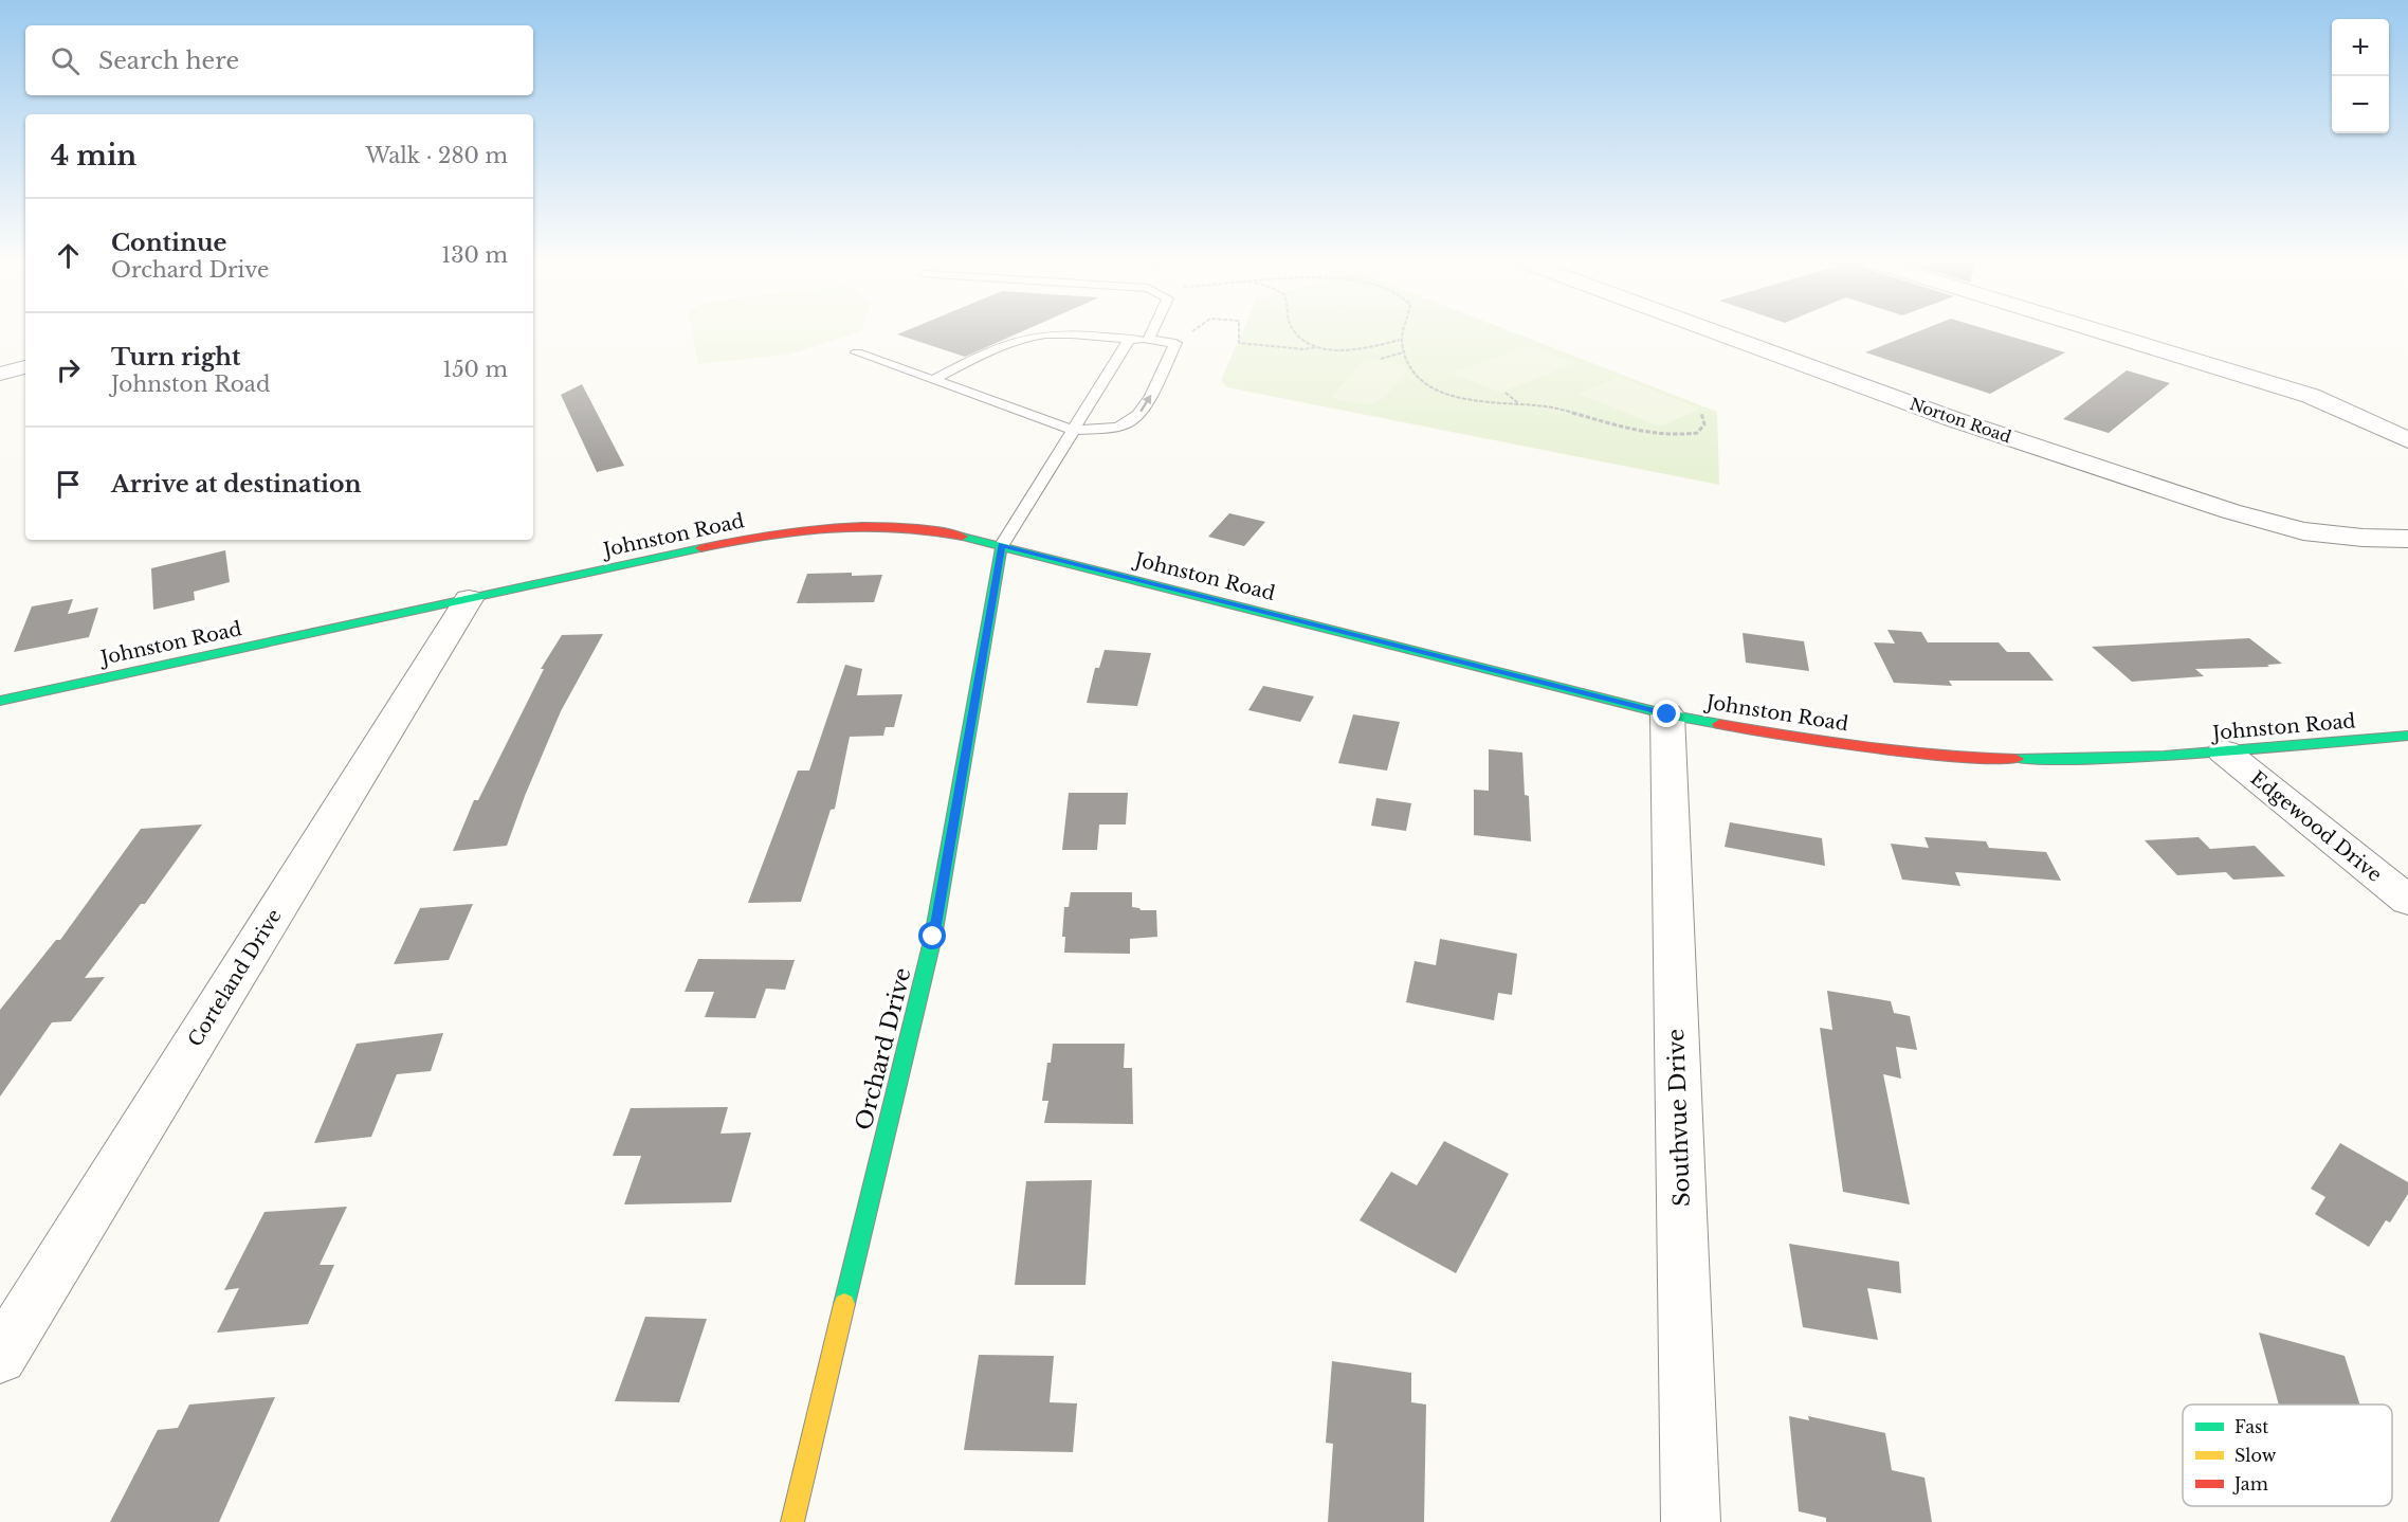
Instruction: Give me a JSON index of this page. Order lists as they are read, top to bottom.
{
  "streets": {
    "street": [
      "Norton Road",
      "Johnston Road",
      "Edgewood Drive",
      "Corteland Drive",
      "Orchard Drive",
      "Southvue Drive"
    ]
  },
  "crossings": [
    ["Johnston Road", "Edgewood Drive"],
    ["Johnston Road", "Corteland Drive"],
    ["Johnston Road", "Orchard Drive"],
    ["Johnston Road", "Southvue Drive"]
  ],
  "legend": ["Fast", "Slow", "Jam"],
  "page": {
    "map_buttons": ["+", "−"],
    "search": "Search here",
    "heading": ["4 min", "Walk · 280 m"],
    "list": [
      ["Continue", "Orchard Drive", "130 m"],
      ["Turn right", "Johnston Road", "150 m"],
      "Arrive at destination"
    ]
  }
}
